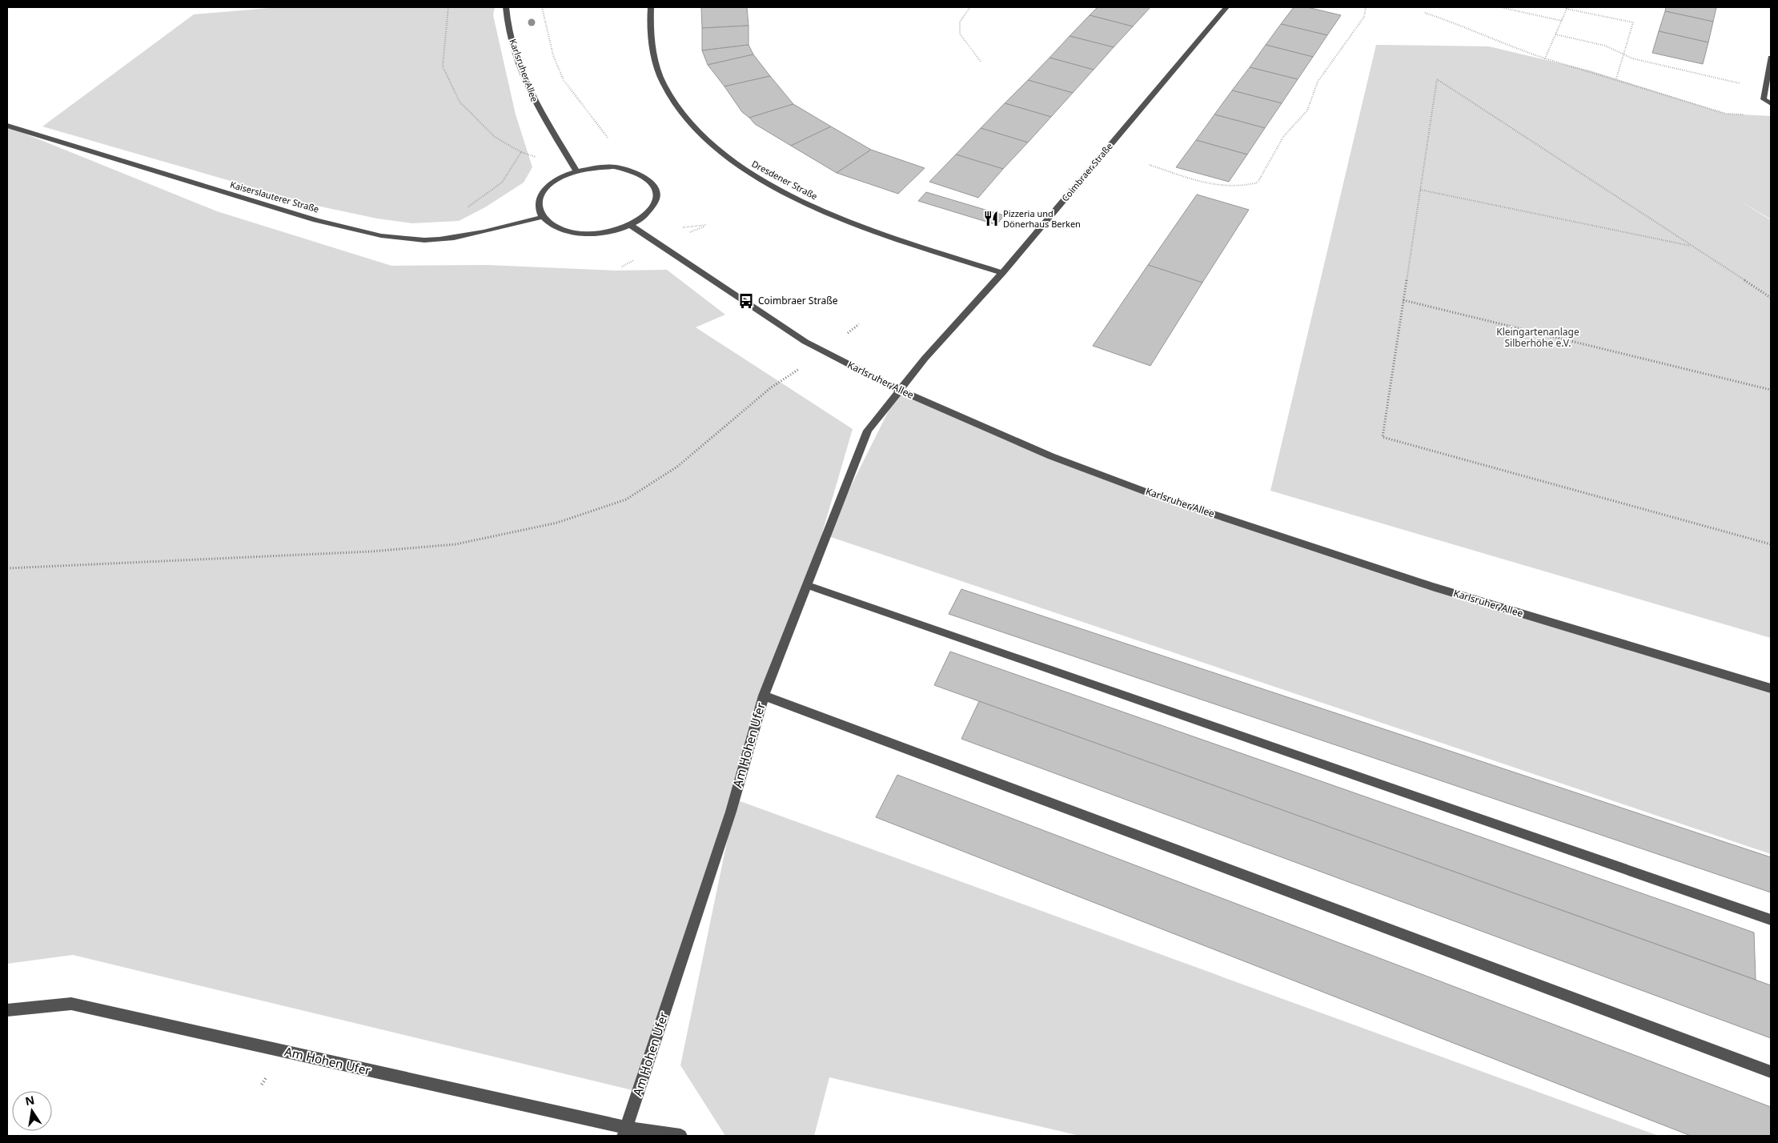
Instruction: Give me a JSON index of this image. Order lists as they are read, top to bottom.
{
  "streets": {
    "street": [
      "Karlsruher Allee",
      "Coimbraer Straße",
      "Dresdener Straße",
      "Kaiserslauterer Straße",
      "Am Hohen Ufer"
    ]
  },
  "crossings": [
    ["Karlsruher Allee", "Coimbraer Straße"],
    ["Karlsruher Allee", "Kaiserslauterer Straße"],
    ["Karlsruher Allee", "Am Hohen Ufer"],
    ["Coimbraer Straße", "Dresdener Straße"],
    ["Coimbraer Straße", "Am Hohen Ufer"]
  ],
  "parks": ["Kleingartenanlage Silberhöhe e.V."],
  "places": {
    "restaurant": ["Pizzeria und Dönerhaus Berken"],
    "bus stop": ["Coimbraer Straße"]
  },
  "north": "top"
}
